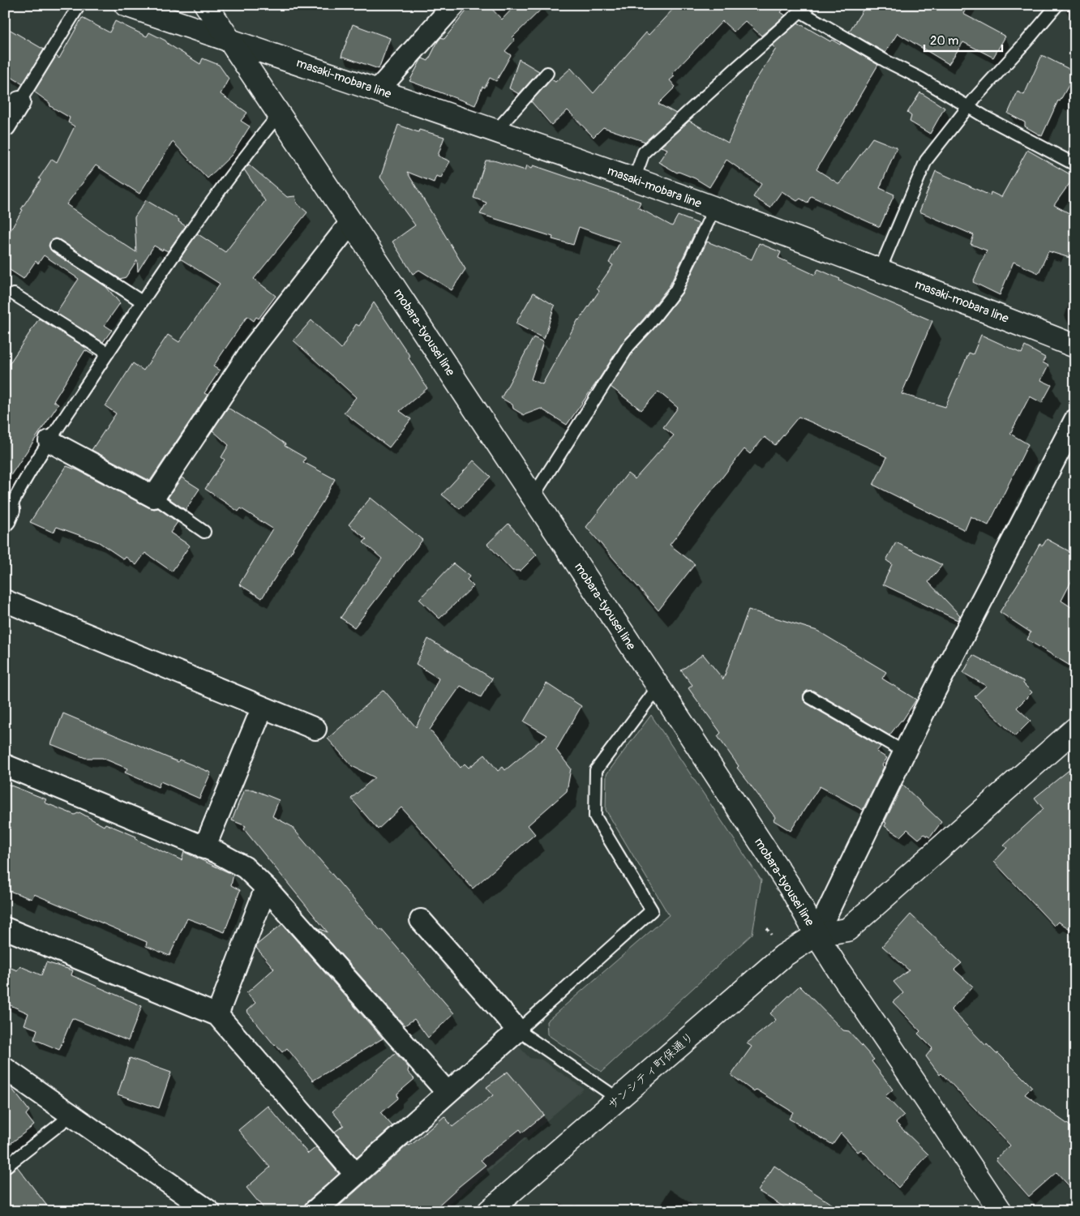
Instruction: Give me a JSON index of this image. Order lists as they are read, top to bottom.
{
  "streets": {
    "main road": ["masaki-mobara line", "mobara-tyousei line", "サンシティ町保通り"]
  },
  "crossings": [
    ["masaki-mobara line", "mobara-tyousei line"],
    ["mobara-tyousei line", "サンシティ町保通り"]
  ],
  "scale_bar": "20 m"
}
